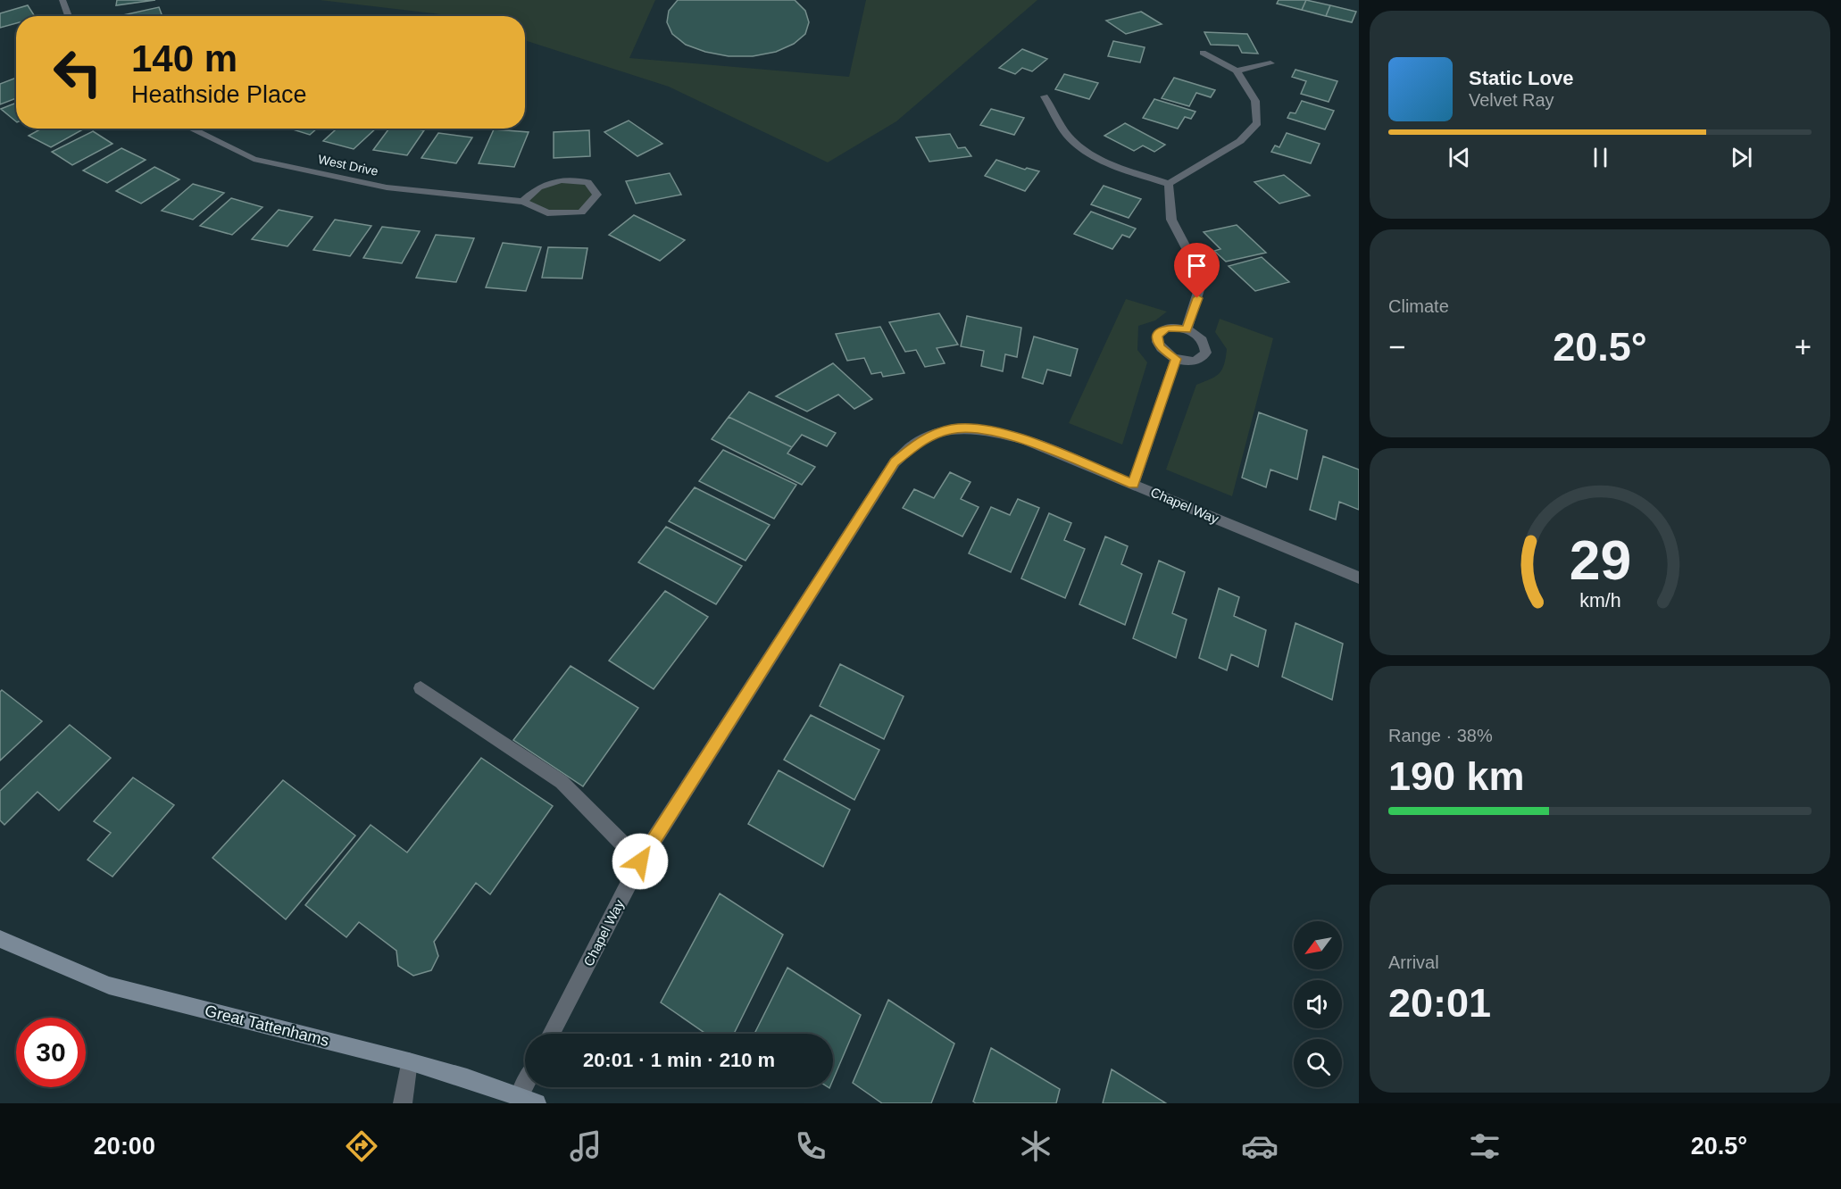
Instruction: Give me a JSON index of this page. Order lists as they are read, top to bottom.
{
  "streets": {
    "main road": ["Great Tattenhams"],
    "street": ["West Drive", "Chapel Way"]
  },
  "north": "bottom left",
  "page": {
    "turn": ["140 m", "Heathside Place"],
    "song": ["Static Love", "Velvet Ray"],
    "tile": [
      "Climate",
      ["Range · 38%", "190 km"],
      ["Arrival", "20:01"]
    ],
    "heat": ["−", "20.5°", "+"],
    "limit": "30",
    "trip": "20:01 · 1 min · 210 m",
    "tabs": ["20:00", "20.5°"],
    "gauge": ["29", "km/h"]
  }
}
